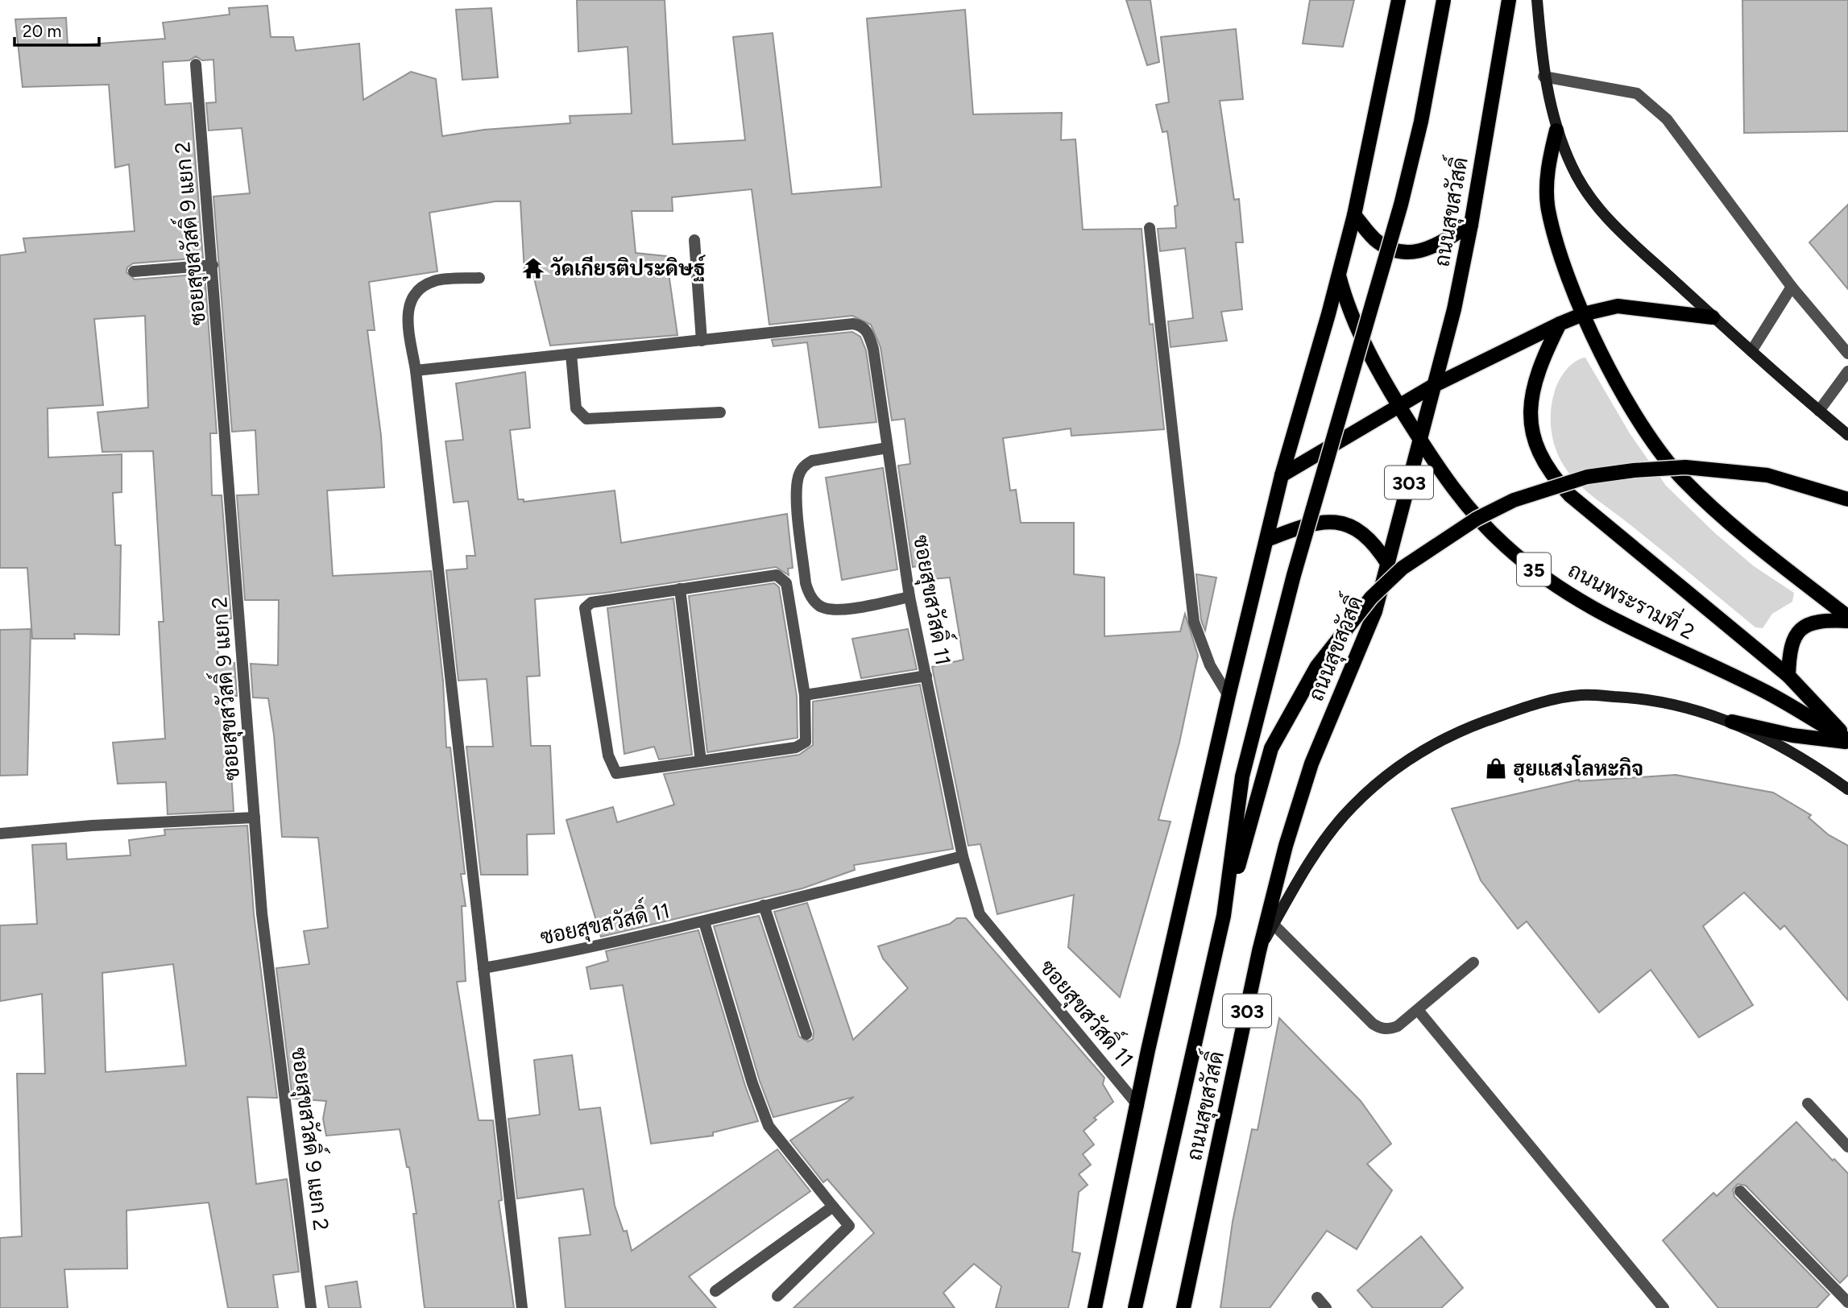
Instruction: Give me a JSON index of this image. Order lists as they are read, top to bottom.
{
  "streets": {
    "main road": [
      "ถนนสุขสวัสดิ์",
      "303",
      "35",
      "ถนนพระรามที่ 2"
    ],
    "street": ["ซอยสุขสวัสดิ์ 9 แยก 2", "ซอยสุขสวัสดิ์ 11"]
  },
  "crossings": [
    ["ถนนสุขสวัสดิ์", "ถนนพระรามที่ 2"]
  ],
  "places": {
    "temple": ["วัดเกียรติประดิษฐ์"],
    "shop": ["ฮุยแสงโลหะกิจ"]
  },
  "scale_bar": "20 m"
}
